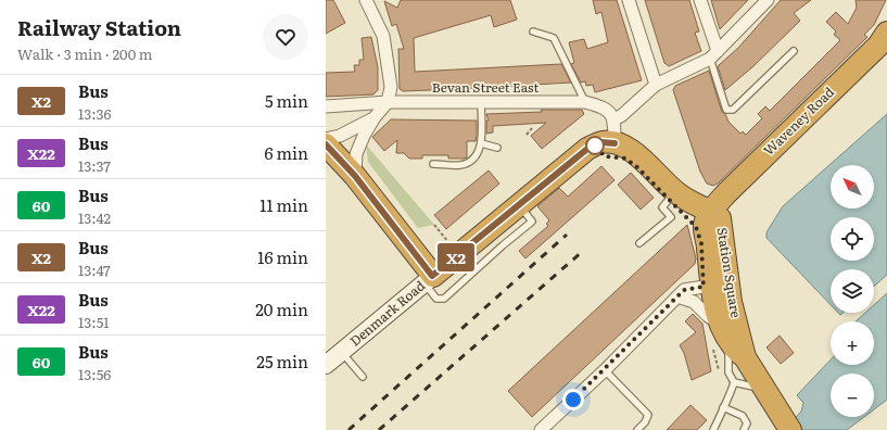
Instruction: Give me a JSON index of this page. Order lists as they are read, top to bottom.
{
  "streets": {
    "highway": ["Waveney Road", "Station Square", "Denmark Road"],
    "street": ["Bevan Street East"]
  },
  "crossings": [
    ["Waveney Road", "Station Square"],
    ["Station Square", "Denmark Road"]
  ],
  "lines": ["bus line X2"],
  "north": "top left",
  "page": {
    "heading": ["Railway Station", "Walk · 3 min · 200 m"],
    "on_map": "X2",
    "list": [
      {
        "mark": "X2",
        "name": "Bus",
        "note": "13:36",
        "value": "5 min"
      },
      {
        "mark": "X22",
        "name": "Bus",
        "note": "13:37",
        "value": "6 min"
      },
      {
        "mark": "60",
        "name": "Bus",
        "note": "13:42",
        "value": "11 min"
      },
      {
        "mark": "X2",
        "name": "Bus",
        "note": "13:47",
        "value": "16 min"
      },
      {
        "mark": "X22",
        "name": "Bus",
        "note": "13:51",
        "value": "20 min"
      },
      {
        "mark": "60",
        "name": "Bus",
        "note": "13:56",
        "value": "25 min"
      }
    ],
    "map_buttons": ["+", "−"]
  }
}
